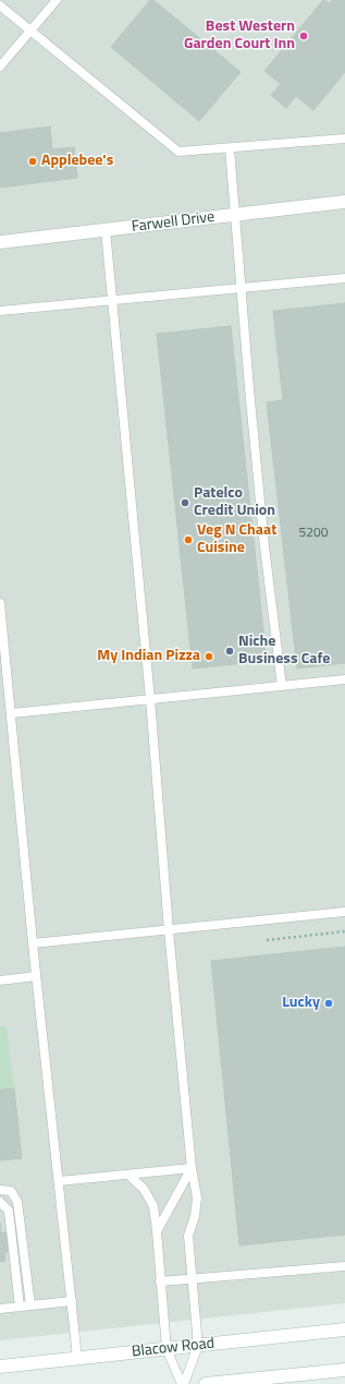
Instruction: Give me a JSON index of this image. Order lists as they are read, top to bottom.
{
  "streets": {
    "main road": ["Farwell Drive", "Blacow Road"]
  },
  "places": [
    "Best Western Garden Court Inn",
    "Applebee's",
    "Patelco Credit Union",
    "Veg N Chaat Cuisine",
    "Niche Business Cafe",
    "My Indian Pizza",
    "Lucky"
  ],
  "house_numbers": ["5200"]
}
